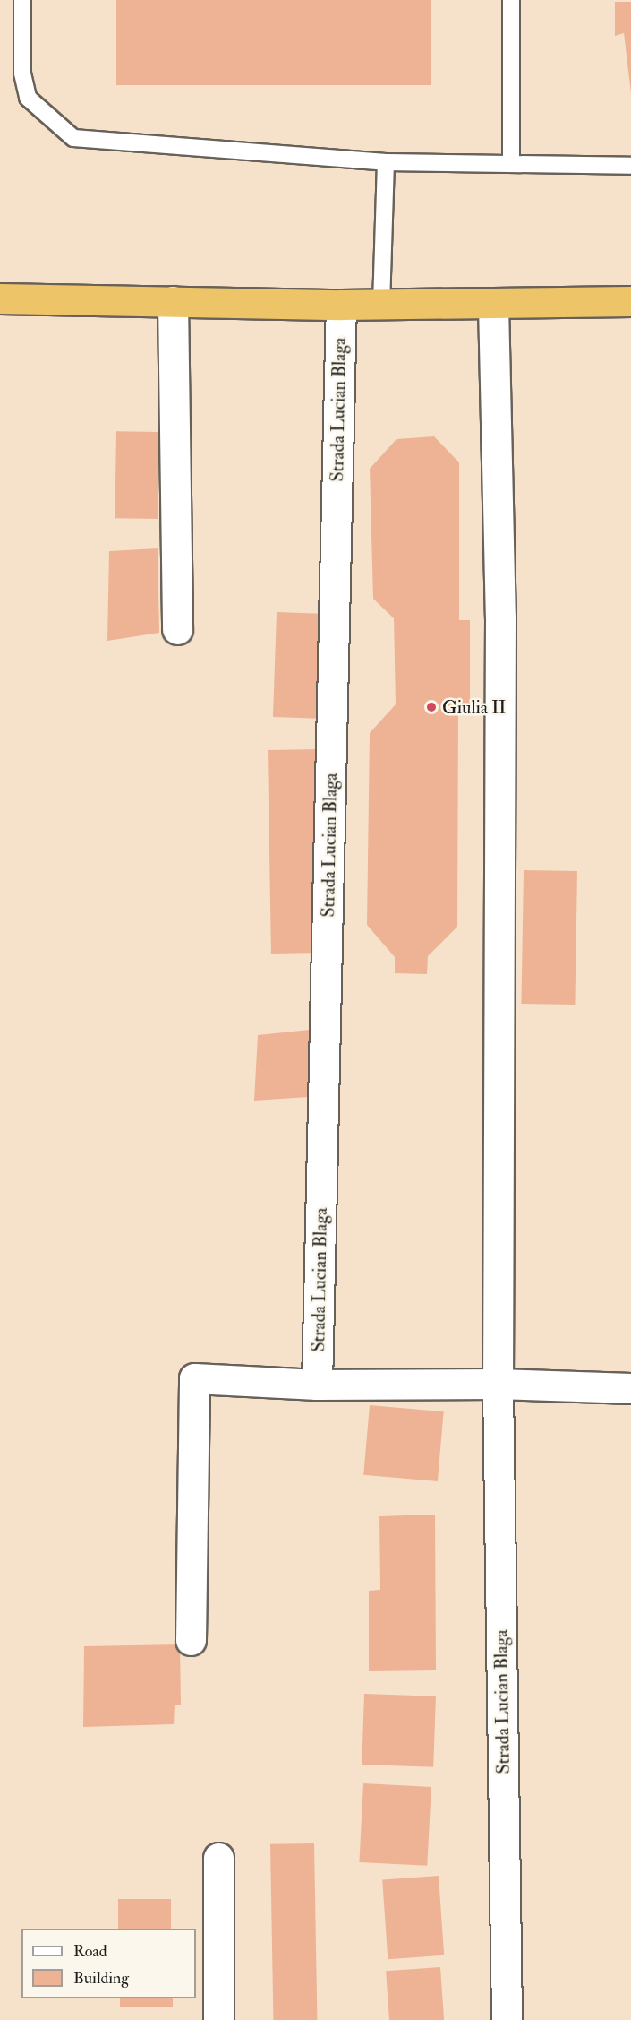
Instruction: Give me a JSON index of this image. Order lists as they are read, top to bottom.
{
  "streets": {
    "street": ["Strada Lucian Blaga"]
  },
  "places": ["Giulia II"],
  "legend": ["Road", "Building"]
}
